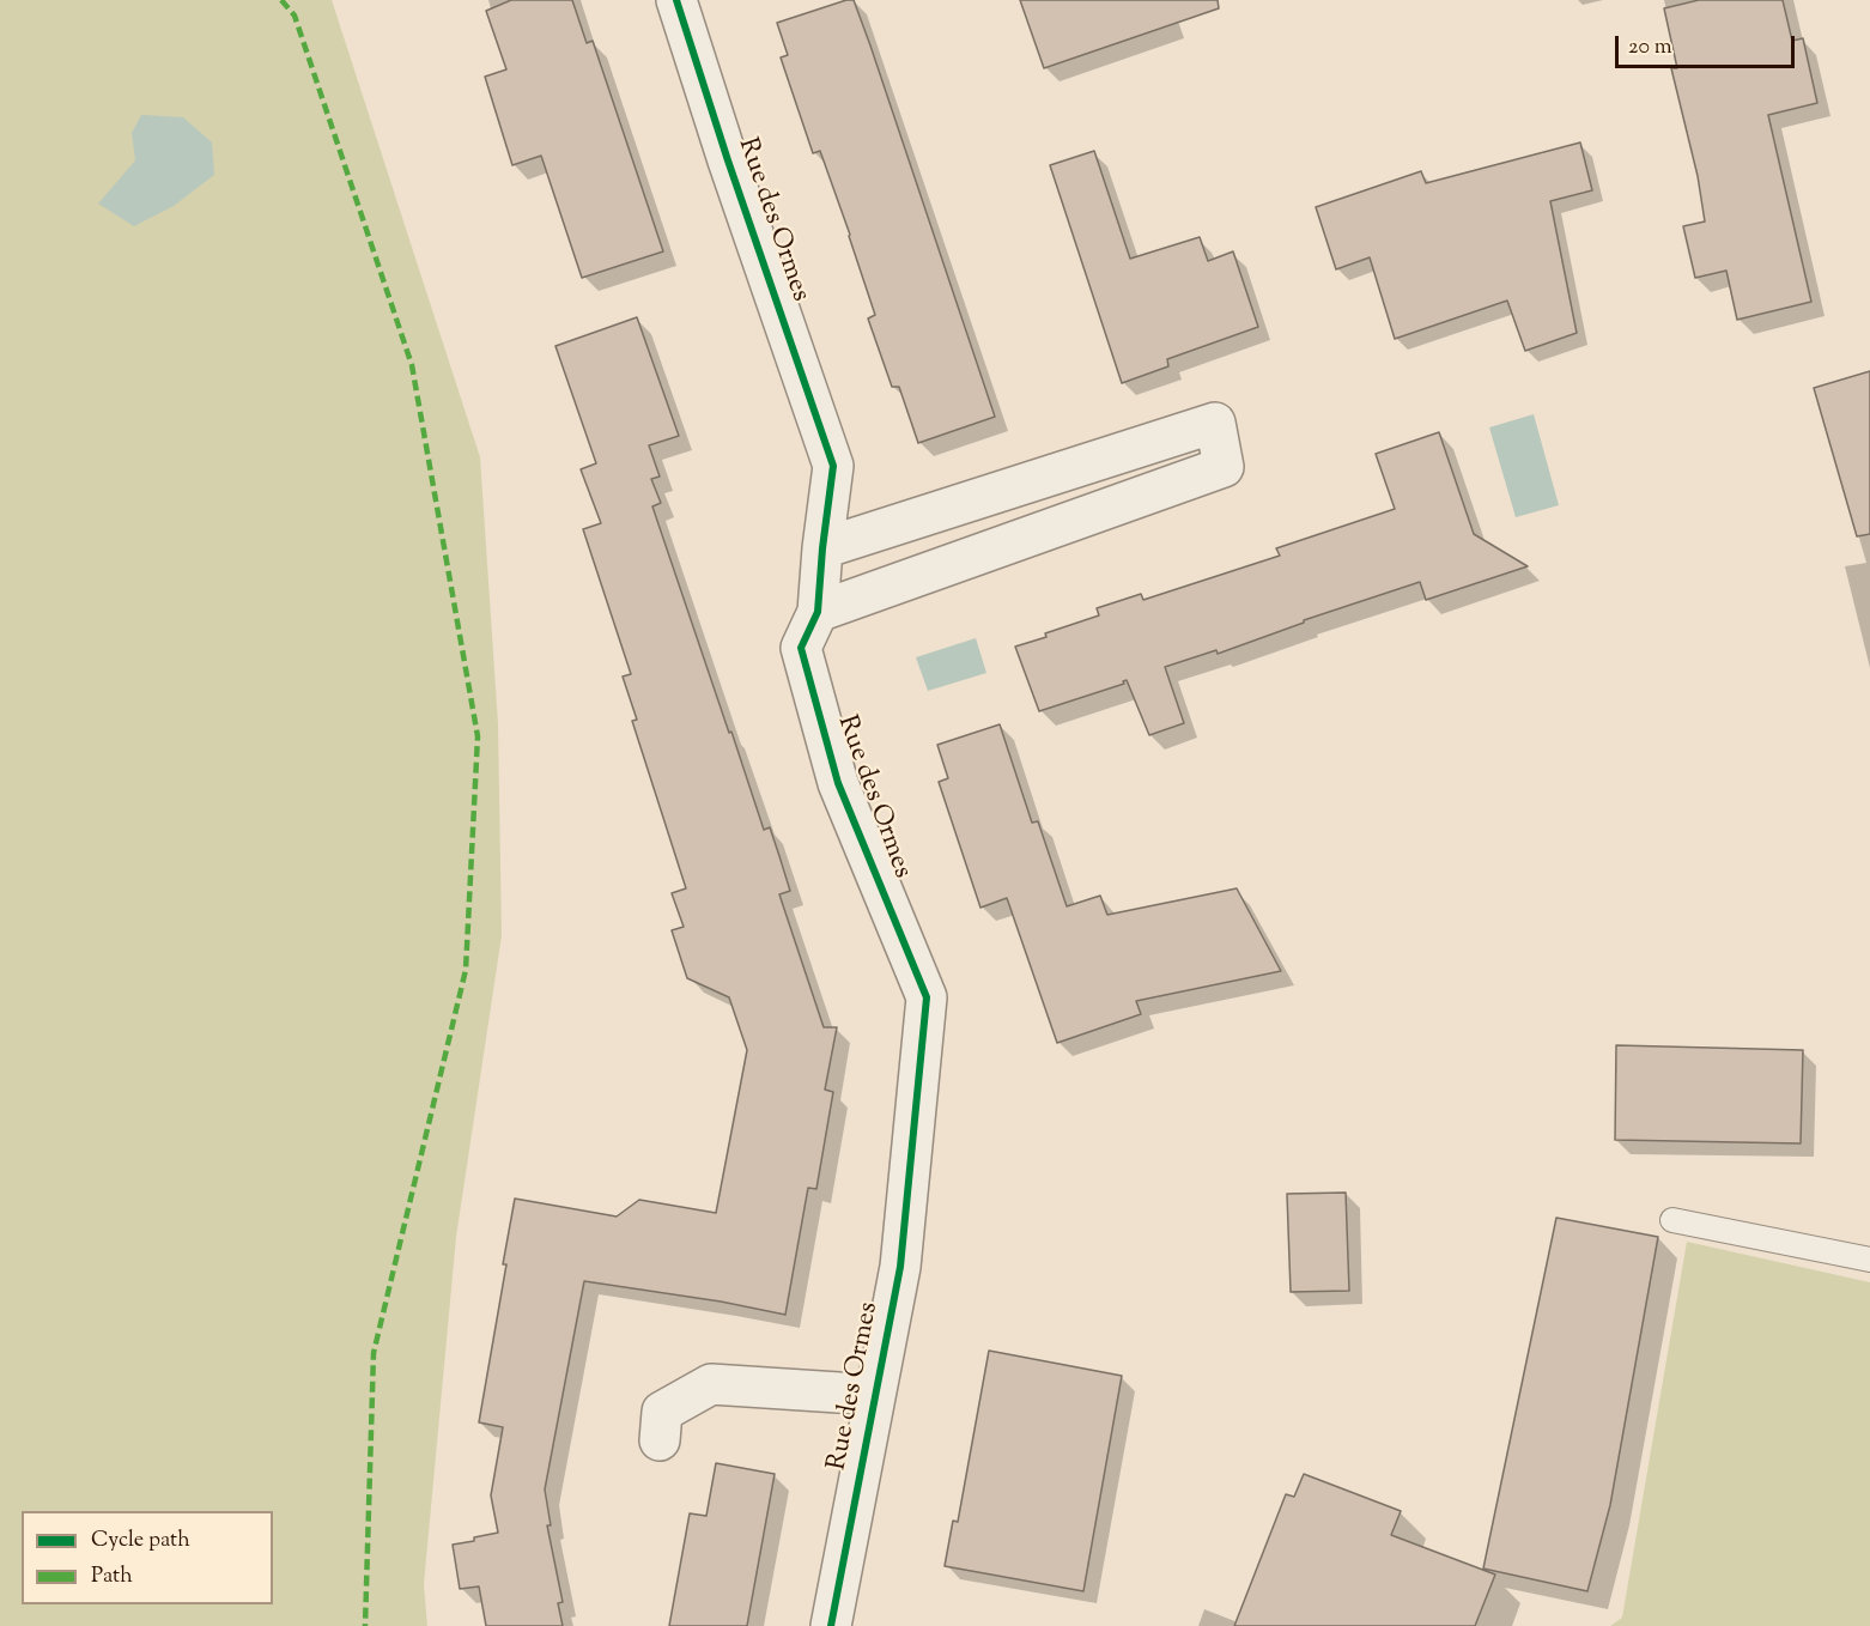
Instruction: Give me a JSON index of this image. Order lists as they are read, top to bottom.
{
  "streets": {
    "street": ["Rue des Ormes"]
  },
  "legend": ["Cycle path", "Path"],
  "scale_bar": "20 m"
}
